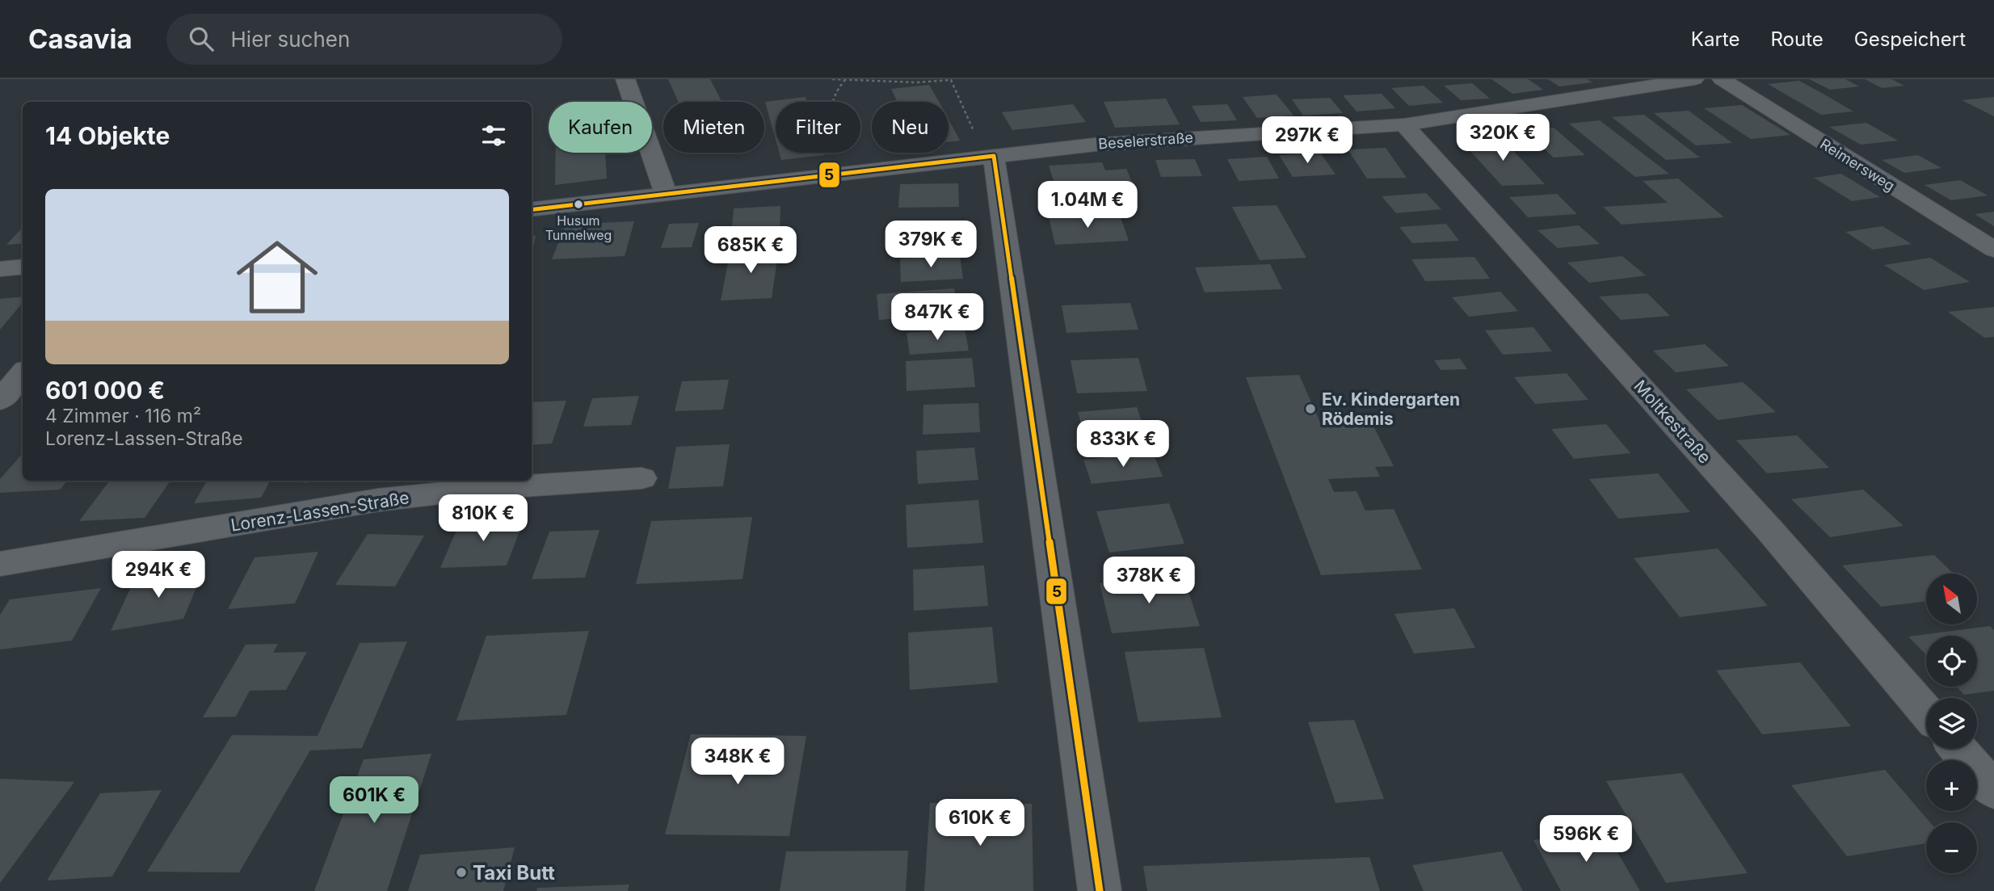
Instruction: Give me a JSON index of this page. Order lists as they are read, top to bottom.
{
  "streets": {
    "street": [
      "Beselerstraße",
      "Reimersweg",
      "Moltkestraße",
      "Lorenz-Lassen-Straße"
    ]
  },
  "crossings": [
    ["Beselerstraße", "Moltkestraße"]
  ],
  "places": ["Husum Tunnelweg", "Ev. Kindergarten Rödemis", "Taxi Butt"],
  "lines": ["transit line 5"],
  "north": "top left",
  "page": {
    "header": "Casavia",
    "search": "Hier suchen",
    "nav": ["Karte", "Route", "Gespeichert"],
    "chip": [
      "Kaufen",
      "Mieten",
      "Filter",
      "Neu"
    ],
    "heading": "14 Objekte",
    "price": [
      "320K €",
      "297K €",
      "1.04M €",
      "379K €",
      "685K €",
      "847K €",
      "833K €",
      "810K €",
      "294K €",
      "378K €",
      "348K €",
      "601K €",
      "610K €",
      "596K €"
    ],
    "list": [
      {
        "name": "601 000 €",
        "note": "4 Zimmer · 116 m² · Lorenz-Lassen-Straße"
      }
    ],
    "map_buttons": ["+", "−"]
  }
}
